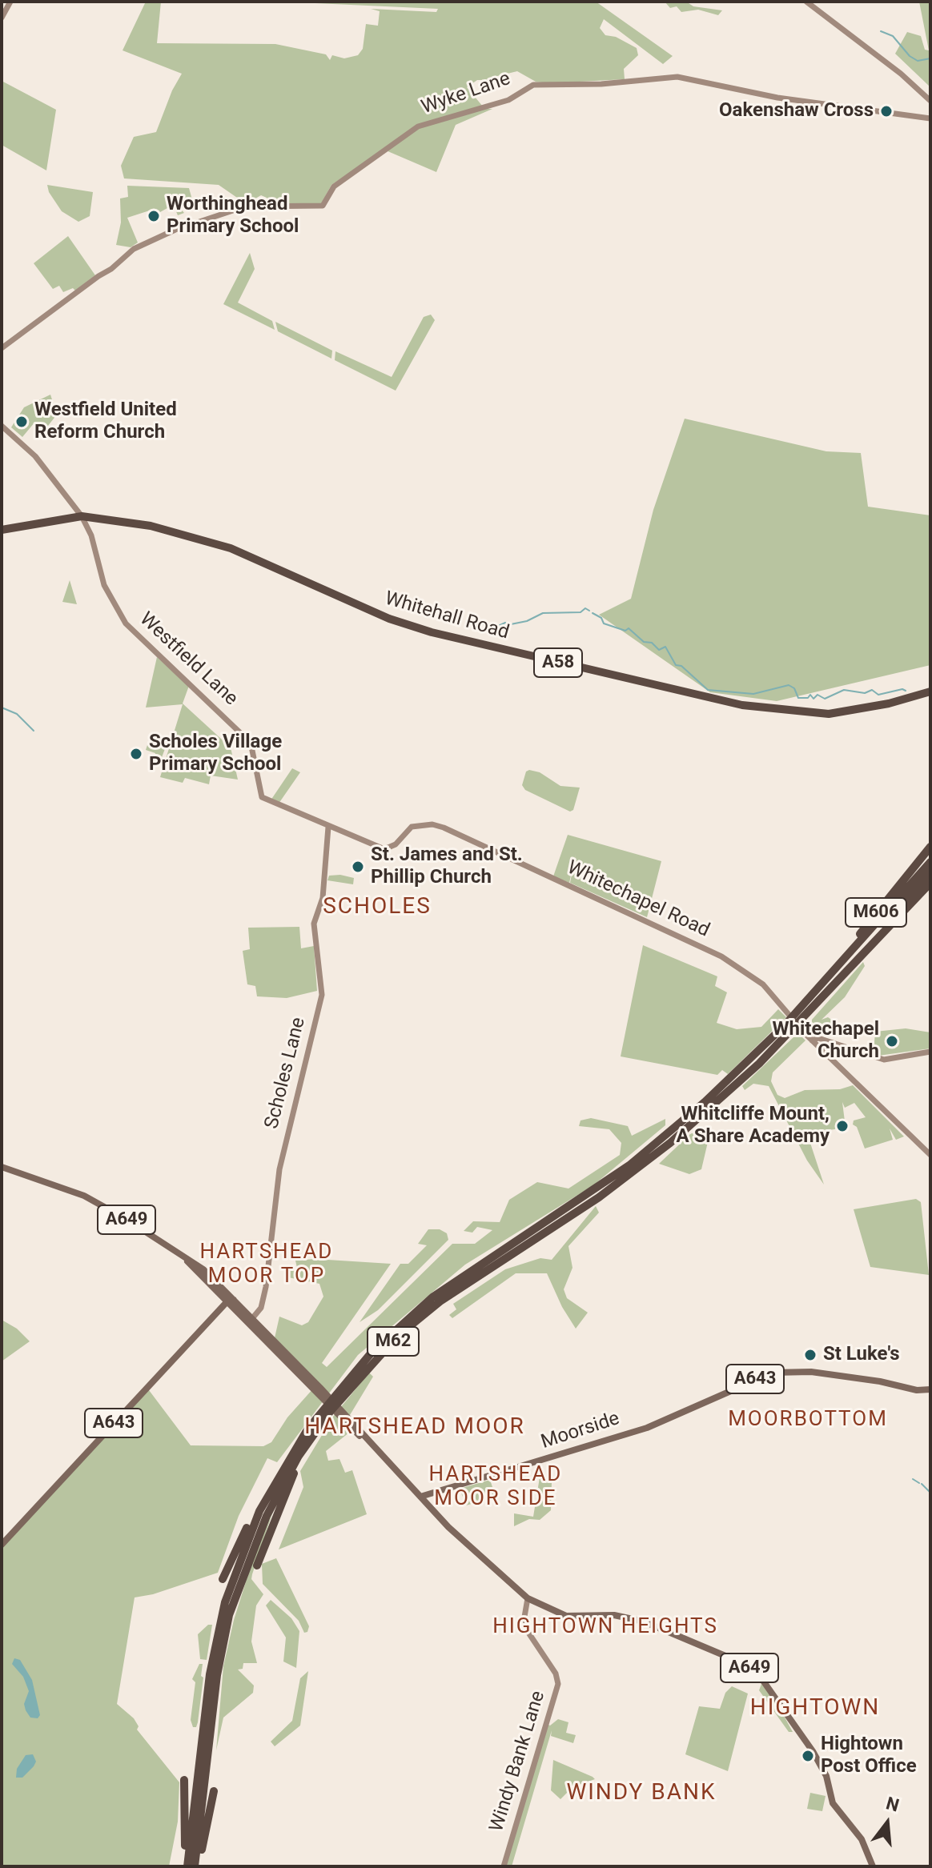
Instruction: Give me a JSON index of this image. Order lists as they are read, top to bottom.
{
  "streets": {
    "highway": [
      "Whitehall Road",
      "A58",
      "M606",
      "M62"
    ],
    "main road": [
      "Wyke Lane",
      "Westfield Lane",
      "Whitechapel Road",
      "Scholes Lane",
      "A649",
      "A643",
      "Moorside",
      "Windy Bank Lane"
    ]
  },
  "crossings": [
    ["Whitehall Road", "Westfield Lane"],
    ["Whitehall Road", "A58"],
    ["Westfield Lane", "Whitechapel Road"],
    ["Westfield Lane", "Scholes Lane"],
    ["Whitechapel Road", "Scholes Lane"],
    ["M606", "M62"],
    ["Scholes Lane", "A649"],
    ["A649", "A643"],
    ["A649", "Moorside"],
    ["A649", "Windy Bank Lane"]
  ],
  "districts": [
    "SCHOLES",
    "HARTSHEAD MOOR TOP",
    "MOORBOTTOM",
    "HARTSHEAD MOOR",
    "HARTSHEAD MOOR SIDE",
    "HIGHTOWN HEIGHTS",
    "HIGHTOWN",
    "WINDY BANK"
  ],
  "places": [
    "Oakenshaw Cross",
    "Worthinghead Primary School",
    "Westfield United Reform Church",
    "Scholes Village Primary School",
    "St. James and St. Phillip Church",
    "Whitechapel Church",
    "Whitcliffe Mount, A Share Academy",
    "St Luke's",
    "Hightown Post Office"
  ],
  "north": "top"
}
